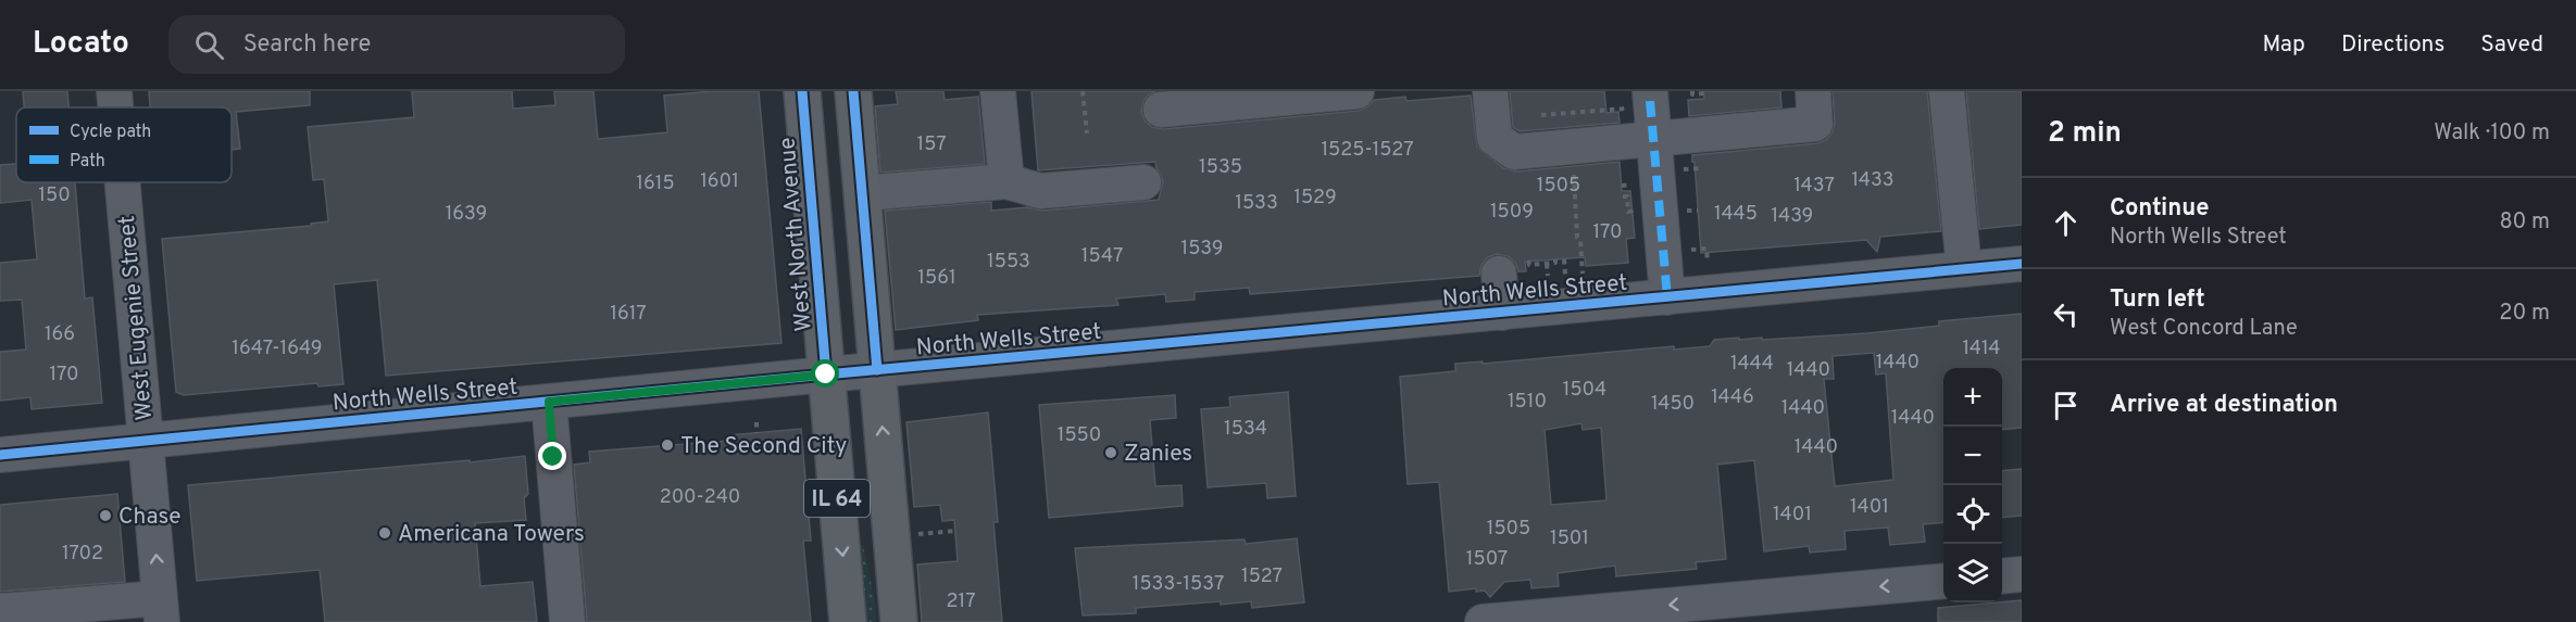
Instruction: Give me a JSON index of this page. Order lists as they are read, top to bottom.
{
  "streets": {
    "main road": ["West North Avenue", "IL 64"],
    "street": ["North Wells Street", "West Eugenie Street"]
  },
  "crossings": [
    ["West North Avenue", "North Wells Street"],
    ["North Wells Street", "West Eugenie Street"],
    ["North Wells Street", "IL 64"]
  ],
  "one_way": ["West Eugenie Street"],
  "places": [
    "The Second City",
    "Zanies",
    "Chase",
    "Americana Towers"
  ],
  "house_numbers": [
    "157",
    "1525-1527",
    "1535",
    "1433",
    "1601",
    "1615",
    "1505",
    "1437",
    "150",
    "1529",
    "1533",
    "1509",
    "1639",
    "1445",
    "1439",
    "170",
    "1539",
    "1547",
    "1553",
    "1561",
    "1617",
    "166",
    "1647-1649",
    "1414",
    "1440",
    "1444",
    "1440",
    "170",
    "1504",
    "1446",
    "1510",
    "1450",
    "1440",
    "1440",
    "1534",
    "1550",
    "1440",
    "200-240",
    "1401",
    "1401",
    "1505",
    "1501",
    "1702",
    "1507",
    "1527",
    "1533-1537",
    "217"
  ],
  "legend": ["Cycle path", "Path"],
  "page": {
    "header": "Locato",
    "search": "Search here",
    "nav": ["Map", "Directions", "Saved"],
    "heading": ["2 min", "Walk · 100 m"],
    "list": [
      ["Continue", "North Wells Street", "80 m"],
      ["Turn left", "West Concord Lane", "20 m"],
      "Arrive at destination"
    ],
    "map_buttons": ["+", "−"]
  }
}
